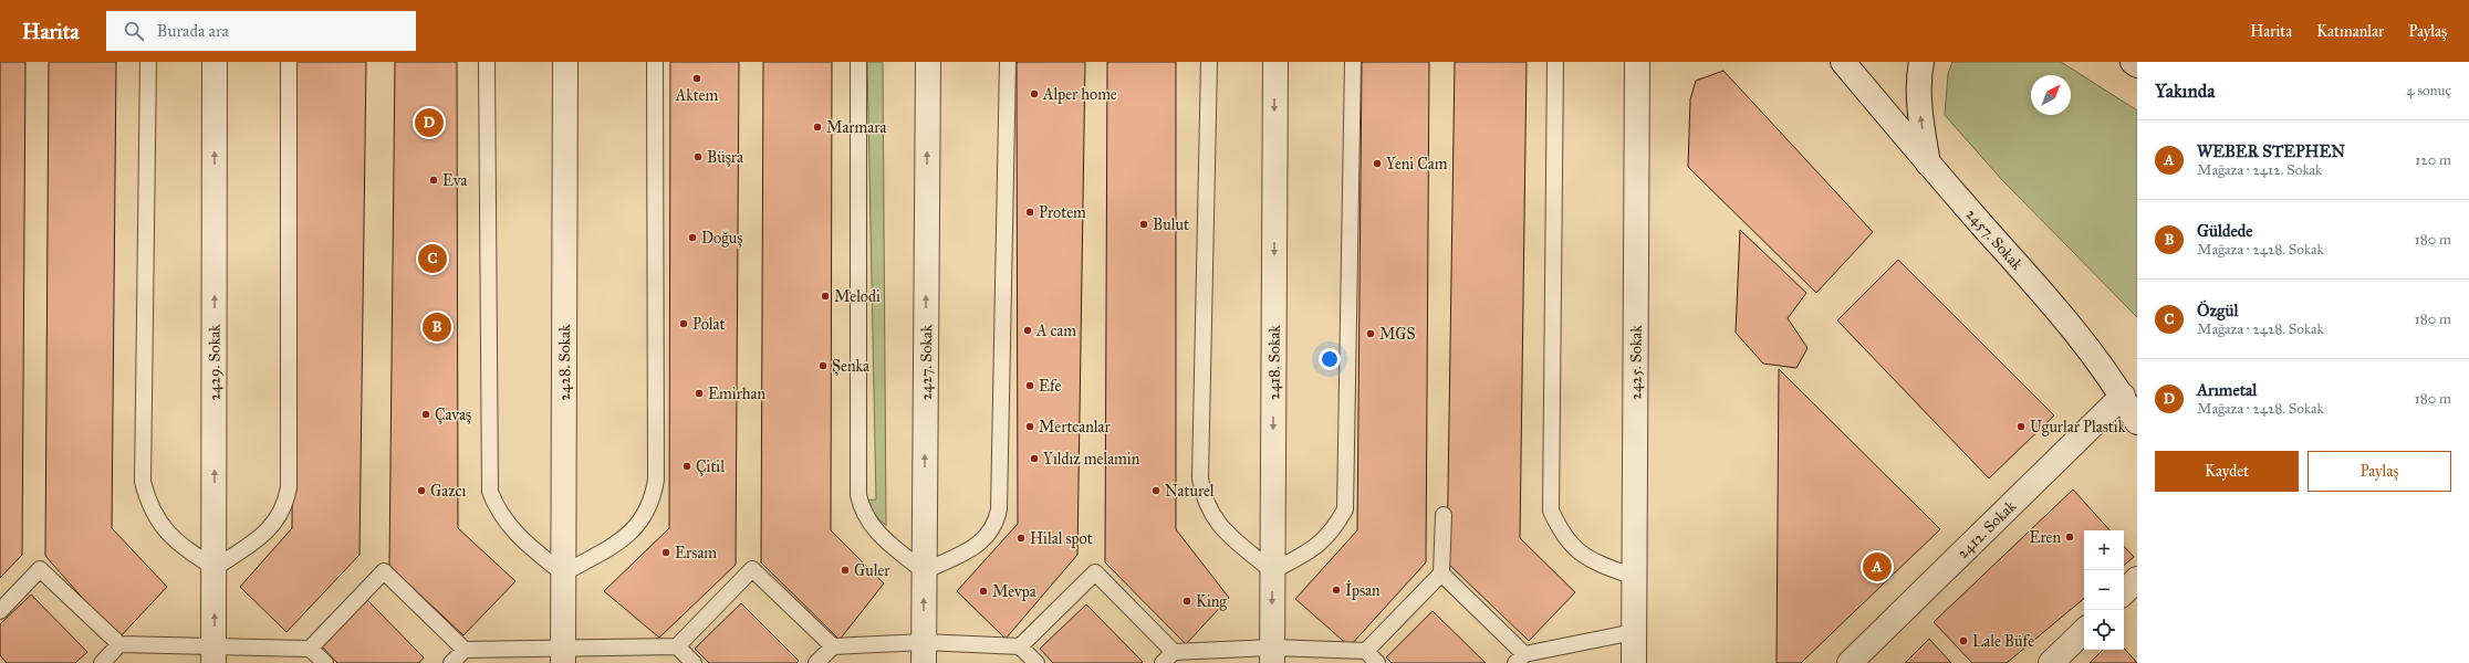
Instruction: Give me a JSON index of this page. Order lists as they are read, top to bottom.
{
  "streets": {
    "street": [
      "2457. Sokak",
      "2429. Sokak",
      "2428. Sokak",
      "2427. Sokak",
      "2418. Sokak",
      "2425. Sokak",
      "2412. Sokak"
    ]
  },
  "crossings": [
    ["2457. Sokak", "2412. Sokak"]
  ],
  "one_way": ["2429. Sokak", "2427. Sokak", "2418. Sokak"],
  "places": [
    "Aktem",
    "Alper home",
    "Marmara",
    "Büşra",
    "Yeni Cam",
    "Eva",
    "Protem",
    "Bulut",
    "Doğuş",
    "Melodi",
    "Polat",
    "A cam",
    "MGS",
    "Şenka",
    "Efe",
    "Emirhan",
    "Çavaş",
    "Mertcanlar",
    "Ugurlar Plastik",
    "Yıldız melamin",
    "Çitil",
    "Gazcı",
    "Naturel",
    "Eren",
    "Hilal spot",
    "Ersam",
    "Guler",
    "İpsan",
    "Mevpa",
    "King",
    "Lale Büfe"
  ],
  "north": "top right",
  "page": {
    "header": "Harita",
    "search": "Burada ara",
    "nav": ["Harita", "Katmanlar", "Paylaş"],
    "heading": ["Yakında", "4 sonuç"],
    "pins": [
      "D",
      "C",
      "B",
      "A"
    ],
    "list": [
      {
        "mark": "A",
        "name": "WEBER STEPHEN",
        "note": "Mağaza · 2412. Sokak",
        "value": "120 m"
      },
      {
        "mark": "B",
        "name": "Güldede",
        "note": "Mağaza · 2428. Sokak",
        "value": "180 m"
      },
      {
        "mark": "C",
        "name": "Özgül",
        "note": "Mağaza · 2428. Sokak",
        "value": "180 m"
      },
      {
        "mark": "D",
        "name": "Arımetal",
        "note": "Mağaza · 2428. Sokak",
        "value": "180 m"
      }
    ],
    "buttons": ["Kaydet", "Paylaş"],
    "map_buttons": ["+", "−"]
  }
}
